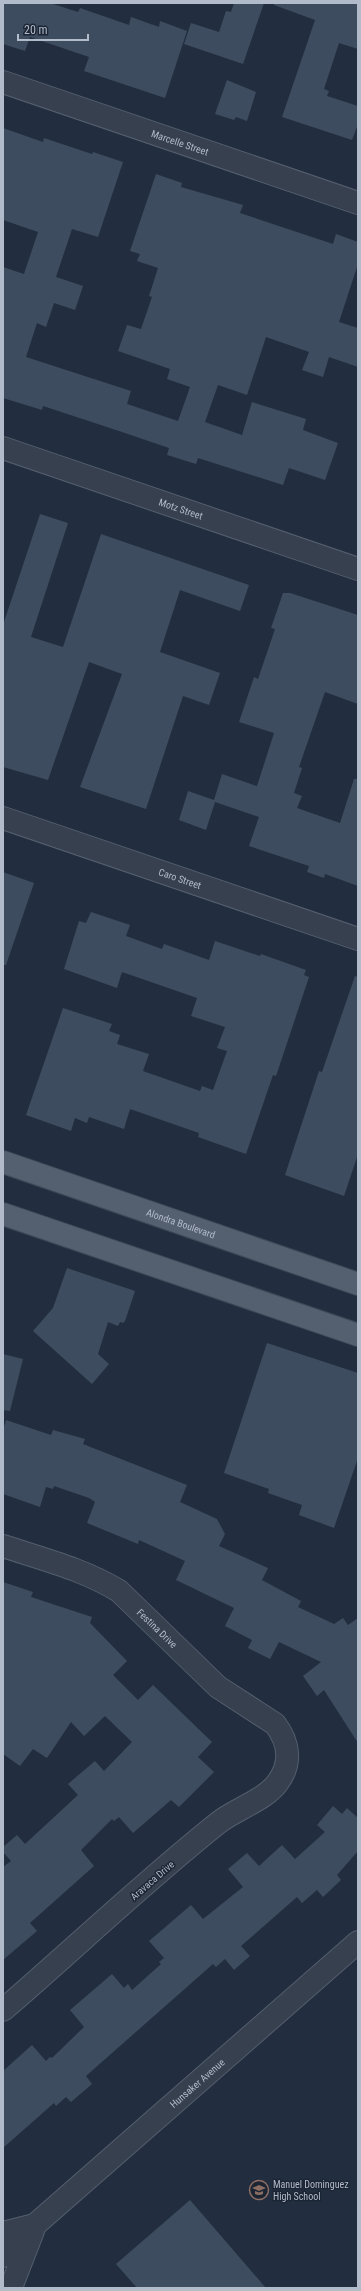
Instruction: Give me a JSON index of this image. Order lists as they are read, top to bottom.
{
  "streets": {
    "main road": ["Alondra Boulevard"],
    "street": [
      "Marcelle Street",
      "Motz Street",
      "Caro Street",
      "Festina Drive",
      "Aravaca Drive",
      "Hunsaker Avenue"
    ]
  },
  "crossings": [
    ["Festina Drive", "Aravaca Drive"]
  ],
  "places": {
    "school or university": ["Manuel Dominguez High School"]
  },
  "scale_bar": "20 m"
}
